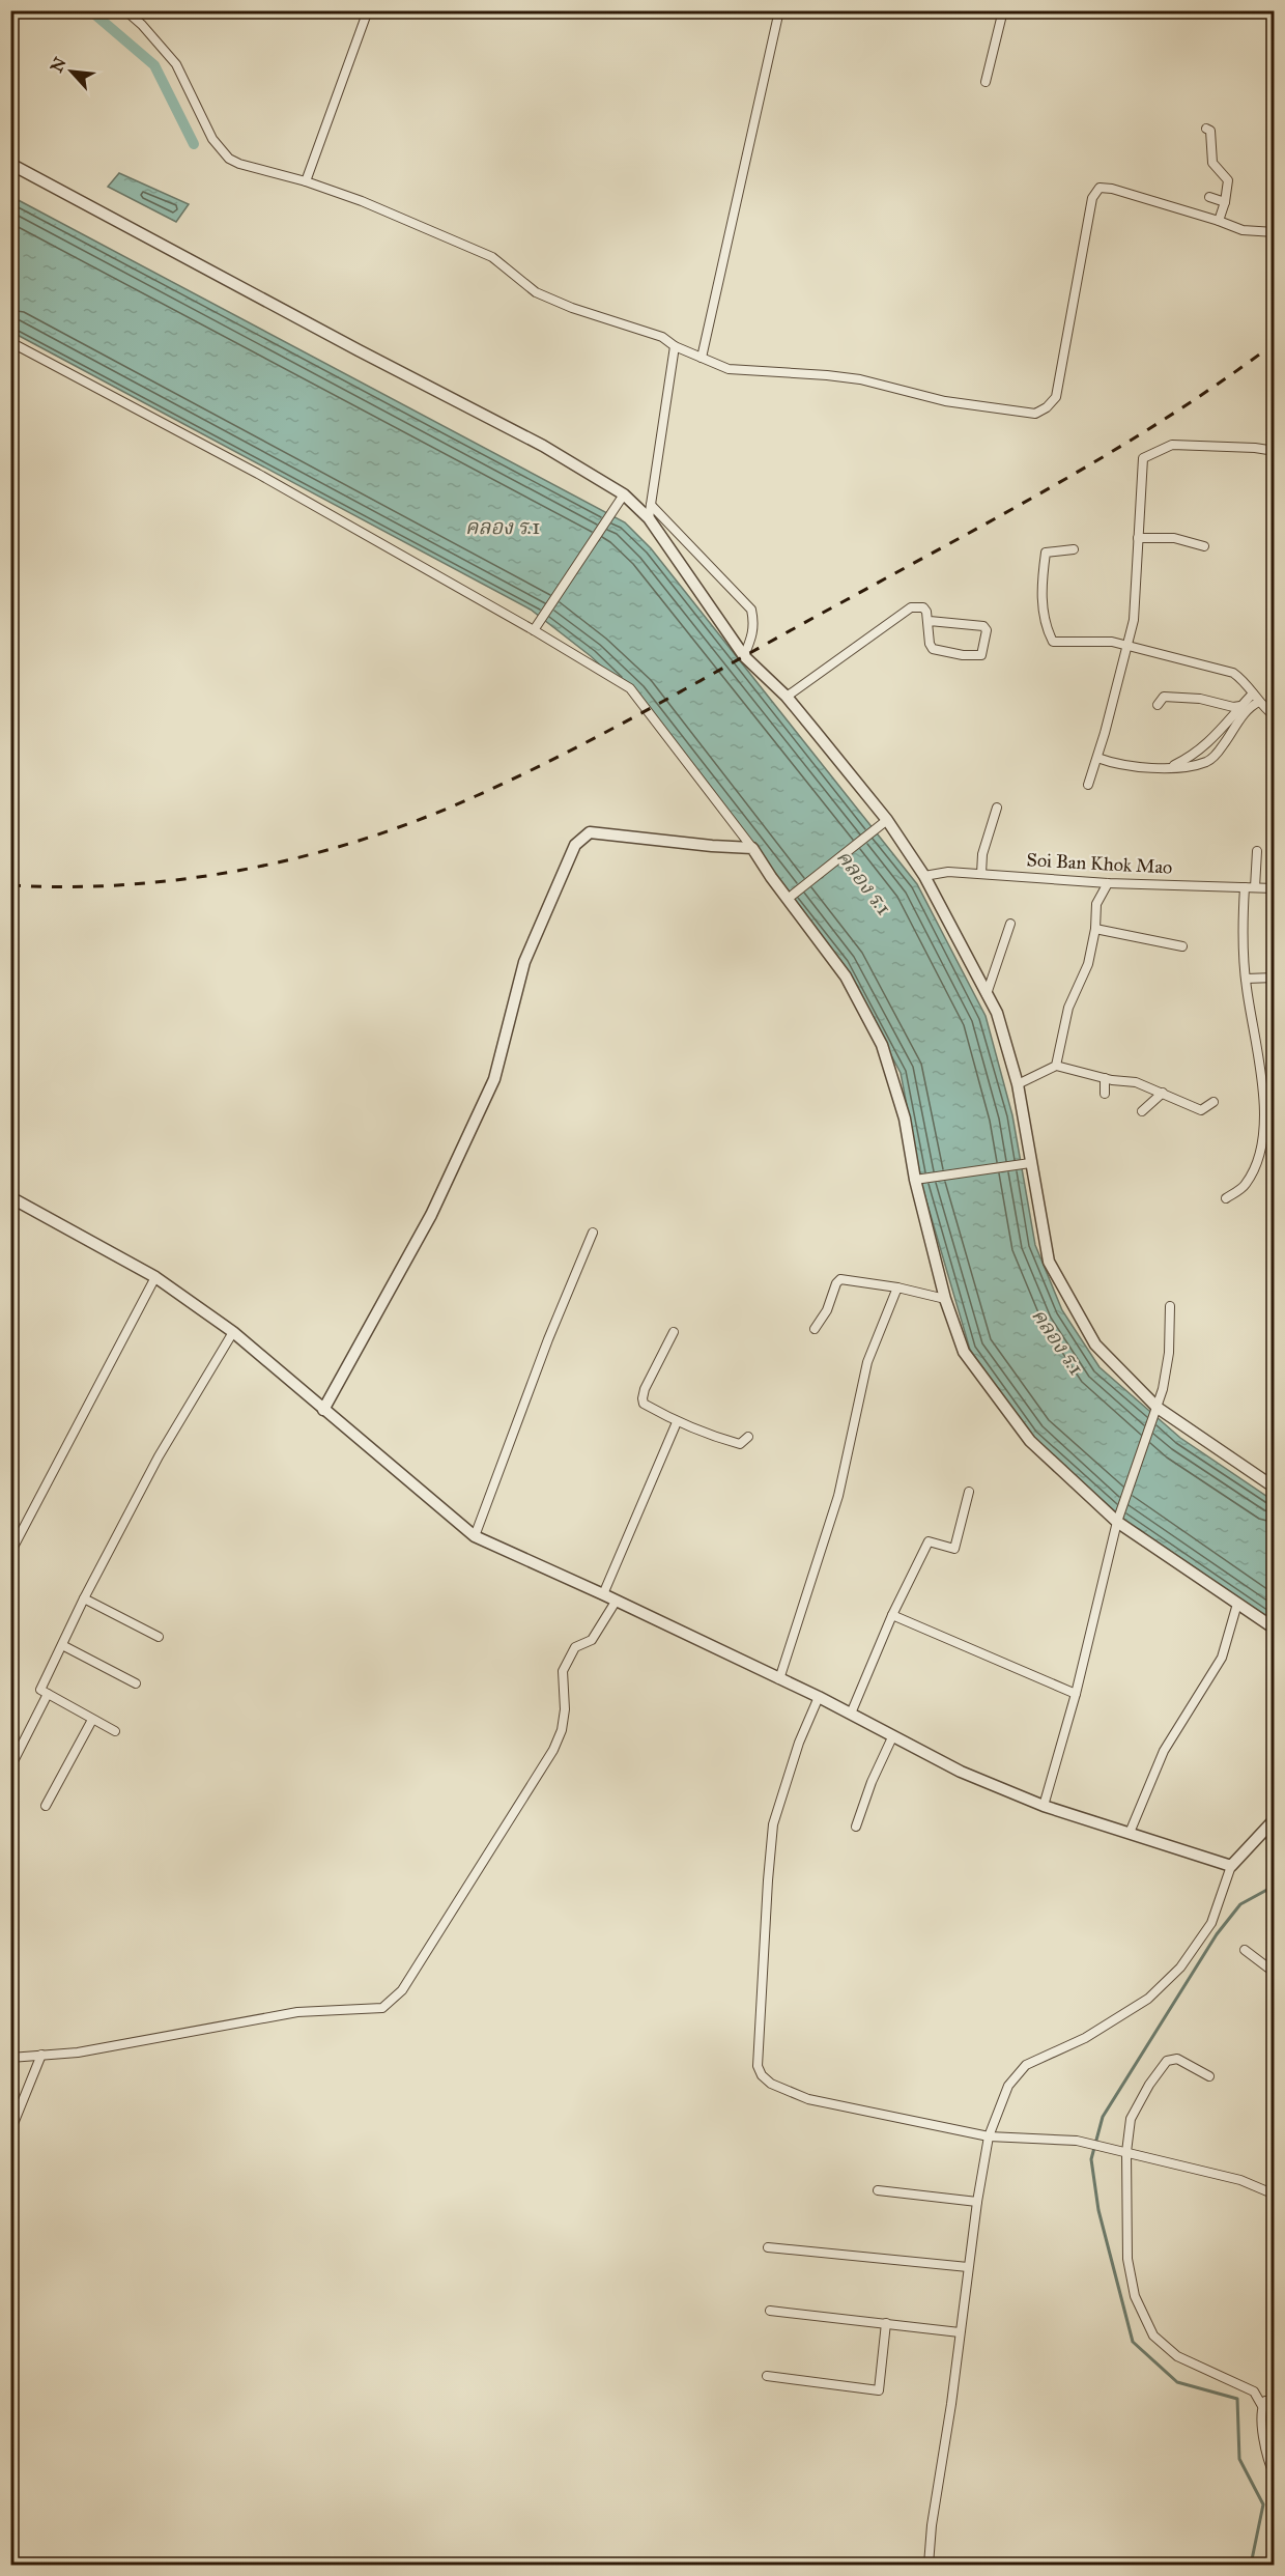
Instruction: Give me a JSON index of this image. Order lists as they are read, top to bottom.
{
  "streets": {
    "street": ["Soi Ban Khok Mao"]
  },
  "water": ["คลอง ร.1"],
  "north": "top left"
}
